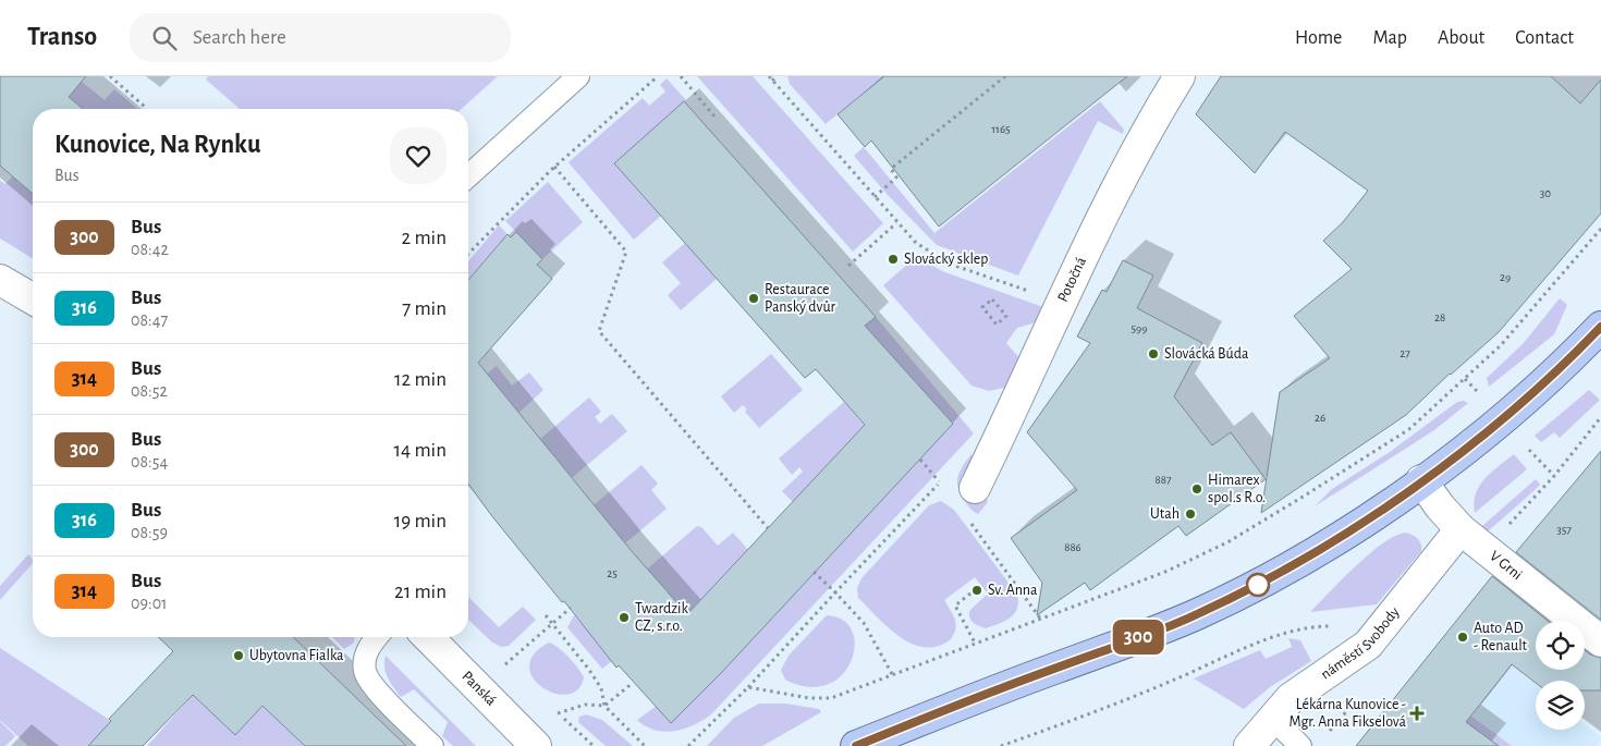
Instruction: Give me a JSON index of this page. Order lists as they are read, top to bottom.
{
  "streets": {
    "street": [
      "Potočná",
      "V Grni",
      "náměstí Svobody",
      "Panská"
    ]
  },
  "crossings": [
    ["V Grni", "náměstí Svobody"]
  ],
  "places": {
    "other": [
      "Slovácký sklep",
      "Restaurace Panský dvůr",
      "Slovácká Búda",
      "Himarex spol.s R.o.",
      "Utah",
      "Sv. Anna",
      "Twardzik CZ, s.r.o.",
      "Auto AD - Renault",
      "Ubytovna Fialka"
    ],
    "health": ["Lékárna Kunovice - Mgr. Anna Fikselová"]
  },
  "lines": ["bus line 300"],
  "house_numbers": [
    "1165",
    "30",
    "29",
    "28",
    "599",
    "27",
    "26",
    "887",
    "357",
    "886",
    "25"
  ],
  "page": {
    "header": "Transo",
    "search": "Search here",
    "nav": [
      "Home",
      "Map",
      "About",
      "Contact"
    ],
    "on_map": "300",
    "heading": ["Kunovice, Na Rynku", "Bus"],
    "list": [
      {
        "mark": "300",
        "name": "Bus",
        "note": "08:42",
        "value": "2 min"
      },
      {
        "mark": "316",
        "name": "Bus",
        "note": "08:47",
        "value": "7 min"
      },
      {
        "mark": "314",
        "name": "Bus",
        "note": "08:52",
        "value": "12 min"
      },
      {
        "mark": "300",
        "name": "Bus",
        "note": "08:54",
        "value": "14 min"
      },
      {
        "mark": "316",
        "name": "Bus",
        "note": "08:59",
        "value": "19 min"
      },
      {
        "mark": "314",
        "name": "Bus",
        "note": "09:01",
        "value": "21 min"
      }
    ]
  }
}
